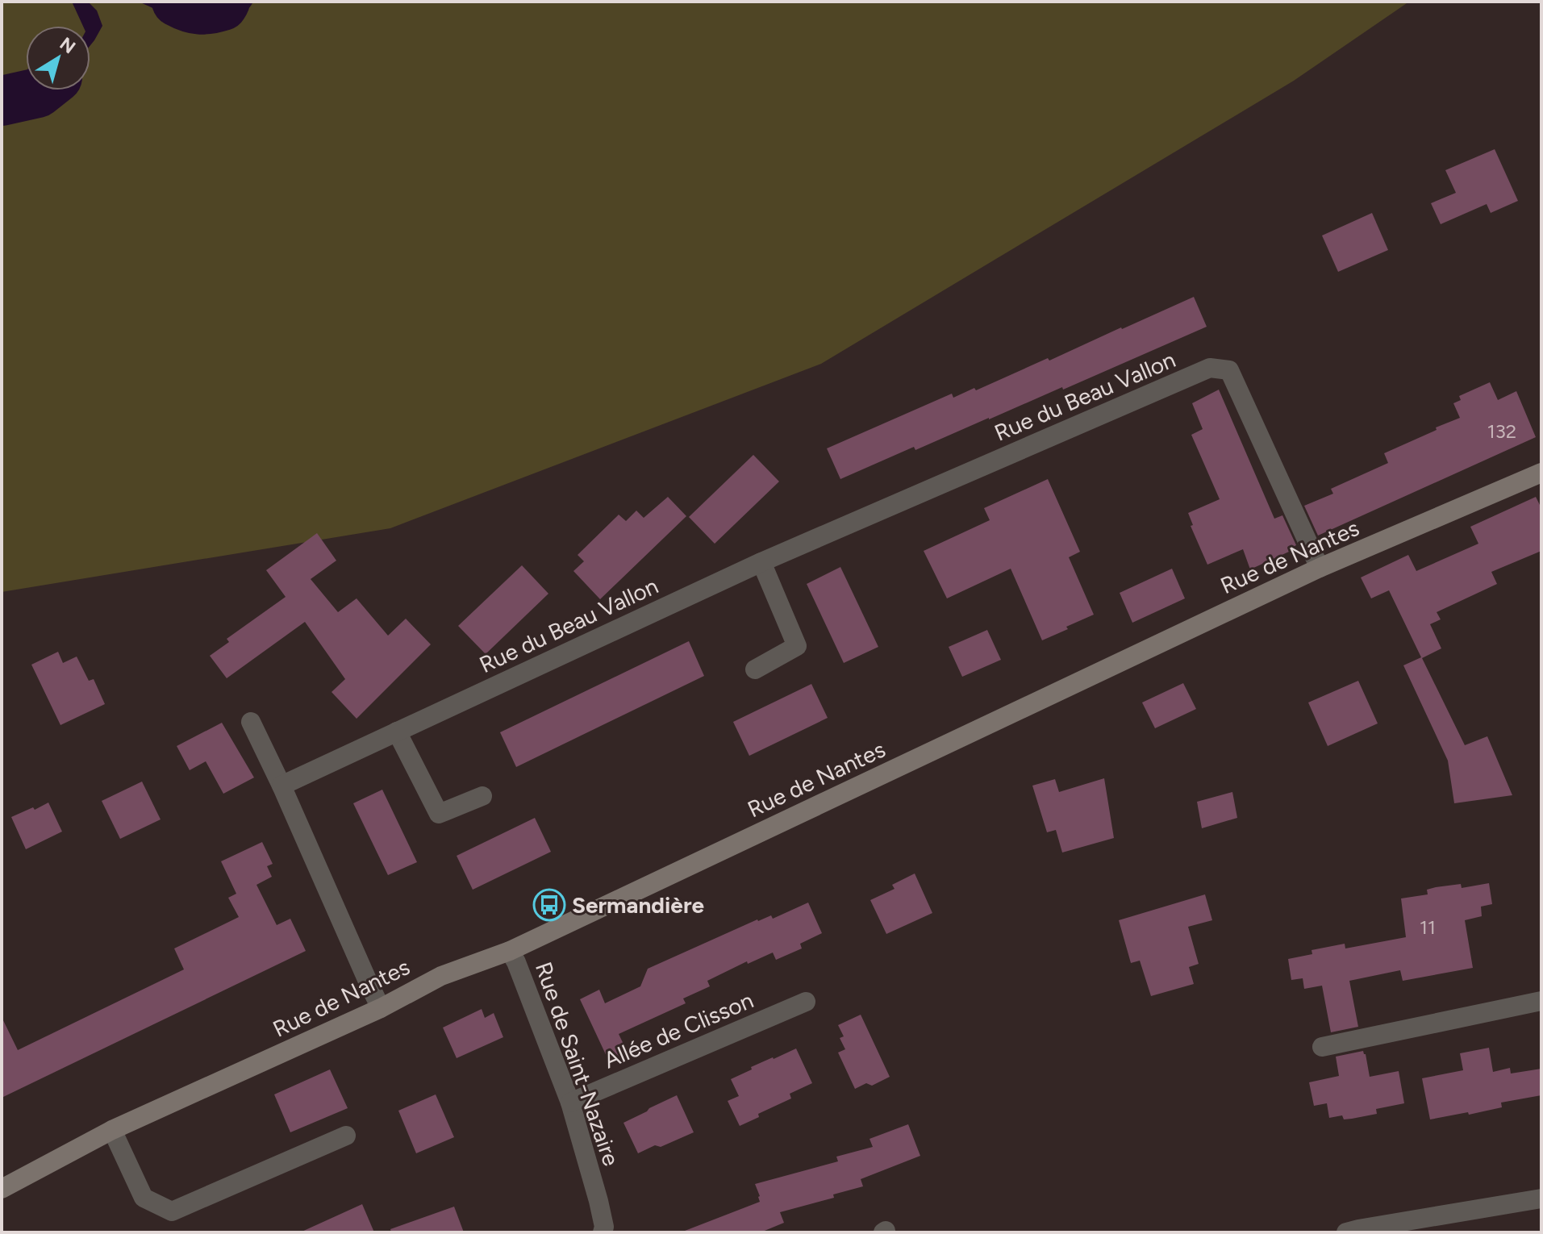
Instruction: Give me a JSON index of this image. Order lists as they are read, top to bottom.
{
  "streets": {
    "main road": ["Rue de Nantes"],
    "street": ["Rue du Beau Vallon", "Allée de Clisson", "Rue de Saint-Nazaire"]
  },
  "crossings": [
    ["Rue du Beau Vallon", "Rue de Nantes"],
    ["Rue de Nantes", "Rue de Saint-Nazaire"],
    ["Allée de Clisson", "Rue de Saint-Nazaire"]
  ],
  "places": {
    "bus stop": ["Sermandière"]
  },
  "house_numbers": ["132", "11"],
  "north": "top right"
}
